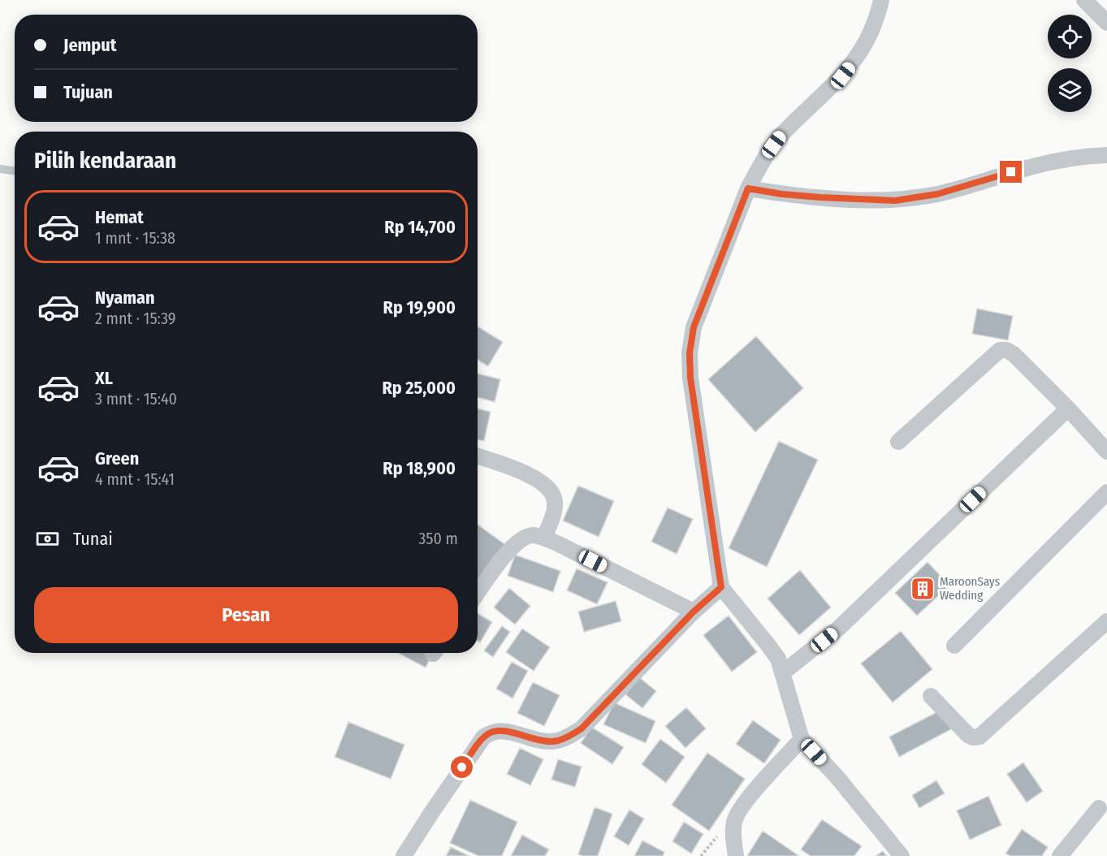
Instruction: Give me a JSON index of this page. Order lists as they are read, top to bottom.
{
  "places": {
    "building": ["MaroonSays Wedding"]
  },
  "page": {
    "banner": ["Jemput", "Tujuan"],
    "heading": "Pilih kendaraan",
    "list": [
      {
        "name": "Hemat",
        "note": "1 mnt · 15:38",
        "value": "Rp 14,700"
      },
      {
        "name": "Nyaman",
        "note": "2 mnt · 15:39",
        "value": "Rp 19,900"
      },
      {
        "name": "XL",
        "note": "3 mnt · 15:40",
        "value": "Rp 25,000"
      },
      {
        "name": "Green",
        "note": "4 mnt · 15:41",
        "value": "Rp 18,900"
      }
    ],
    "pay": ["Tunai", "350 m"],
    "buttons": "Pesan"
  }
}
